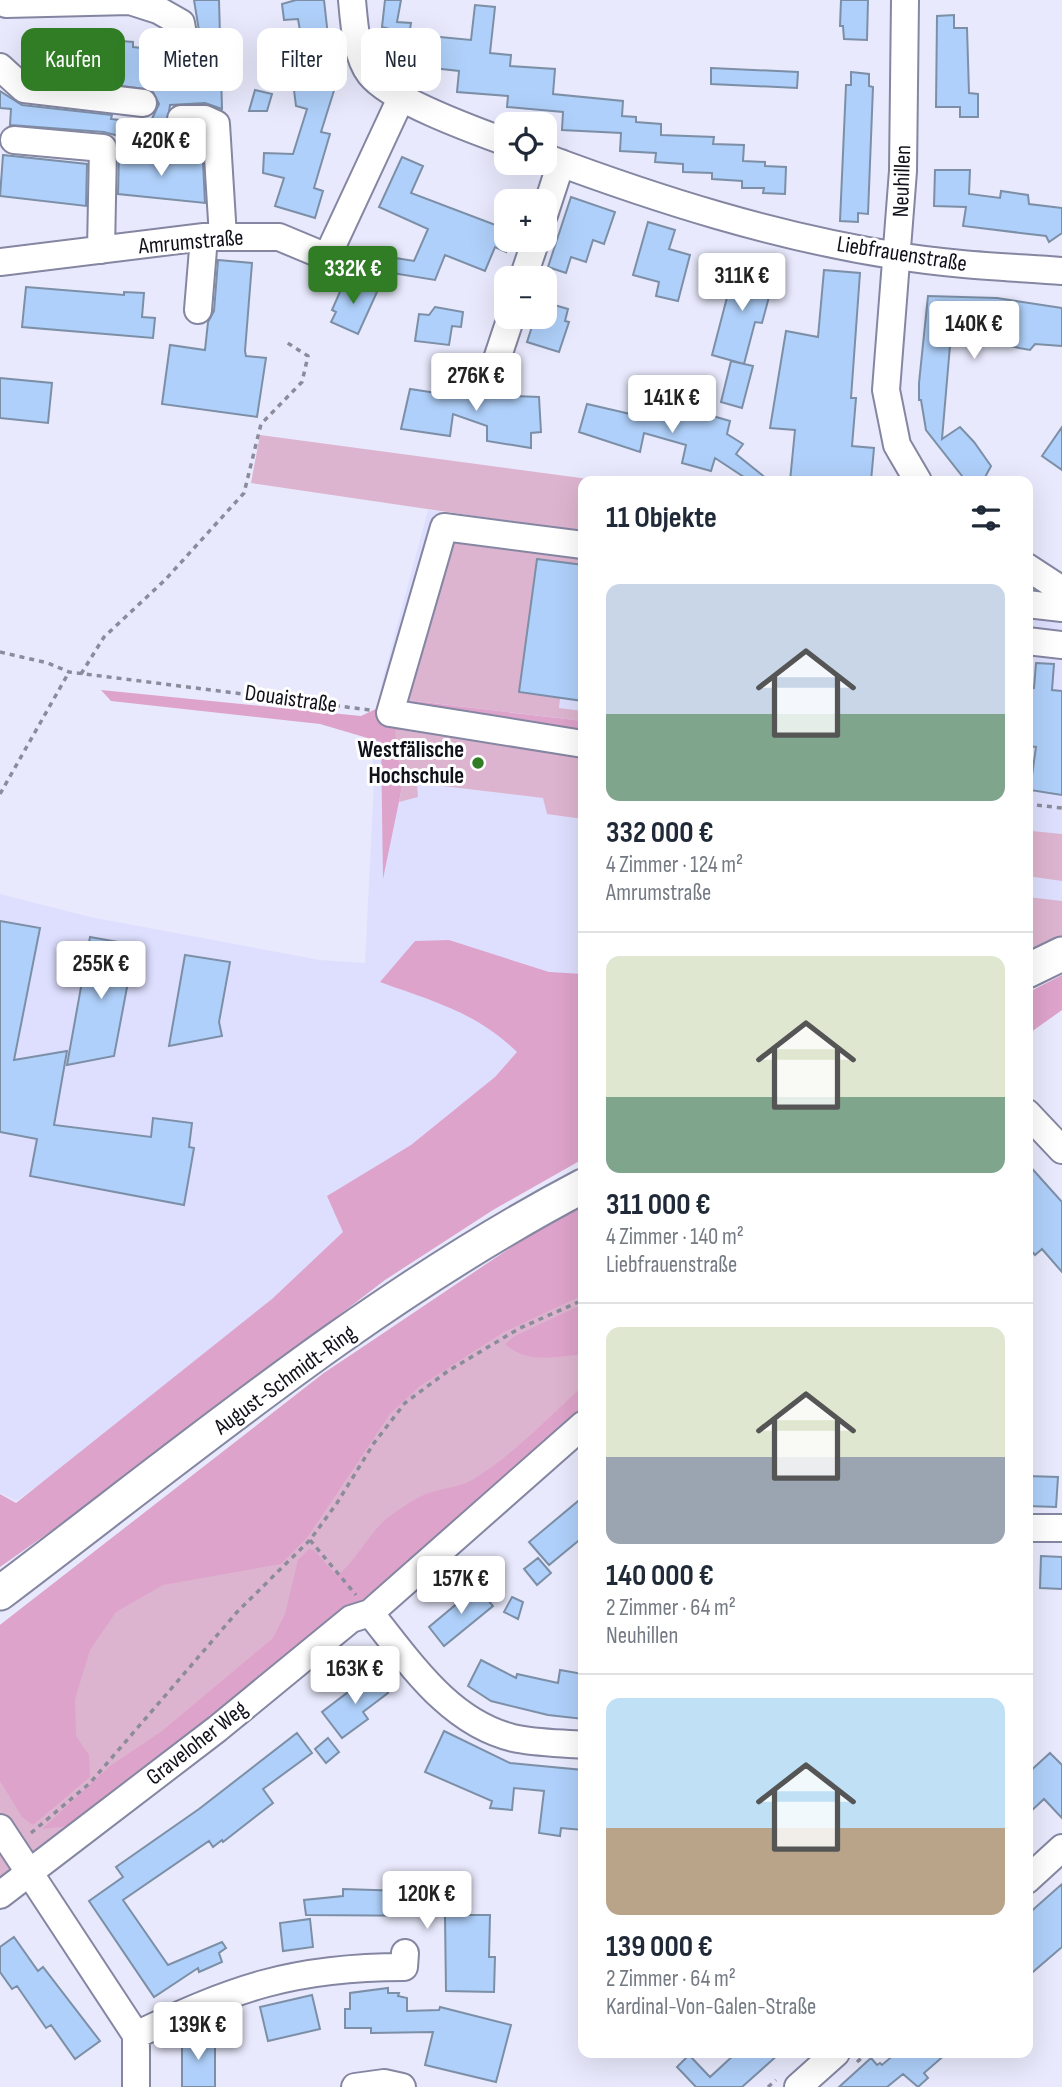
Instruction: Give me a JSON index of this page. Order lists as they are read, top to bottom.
{
  "streets": {
    "main road": ["August-Schmidt-Ring"],
    "street": [
      "Neuhillen",
      "Amrumstraße",
      "Liebfrauenstraße",
      "Graveloher Weg"
    ],
    "path": ["Douaistraße"]
  },
  "crossings": [
    ["Neuhillen", "Liebfrauenstraße"]
  ],
  "places": ["Westfälische Hochschule"],
  "page": {
    "chip": [
      "Kaufen",
      "Mieten",
      "Filter",
      "Neu"
    ],
    "map_buttons": ["+", "−"],
    "price": [
      "420K €",
      "332K €",
      "311K €",
      "140K €",
      "276K €",
      "141K €",
      "255K €",
      "157K €",
      "163K €",
      "120K €",
      "139K €"
    ],
    "heading": "11 Objekte",
    "list": [
      {
        "name": "332 000 €",
        "note": "4 Zimmer · 124 m² · Amrumstraße"
      },
      {
        "name": "311 000 €",
        "note": "4 Zimmer · 140 m² · Liebfrauenstraße"
      },
      {
        "name": "140 000 €",
        "note": "2 Zimmer · 64 m² · Neuhillen"
      },
      {
        "name": "139 000 €",
        "note": "2 Zimmer · 64 m² · Kardinal-Von-Galen-Straße"
      }
    ]
  }
}
